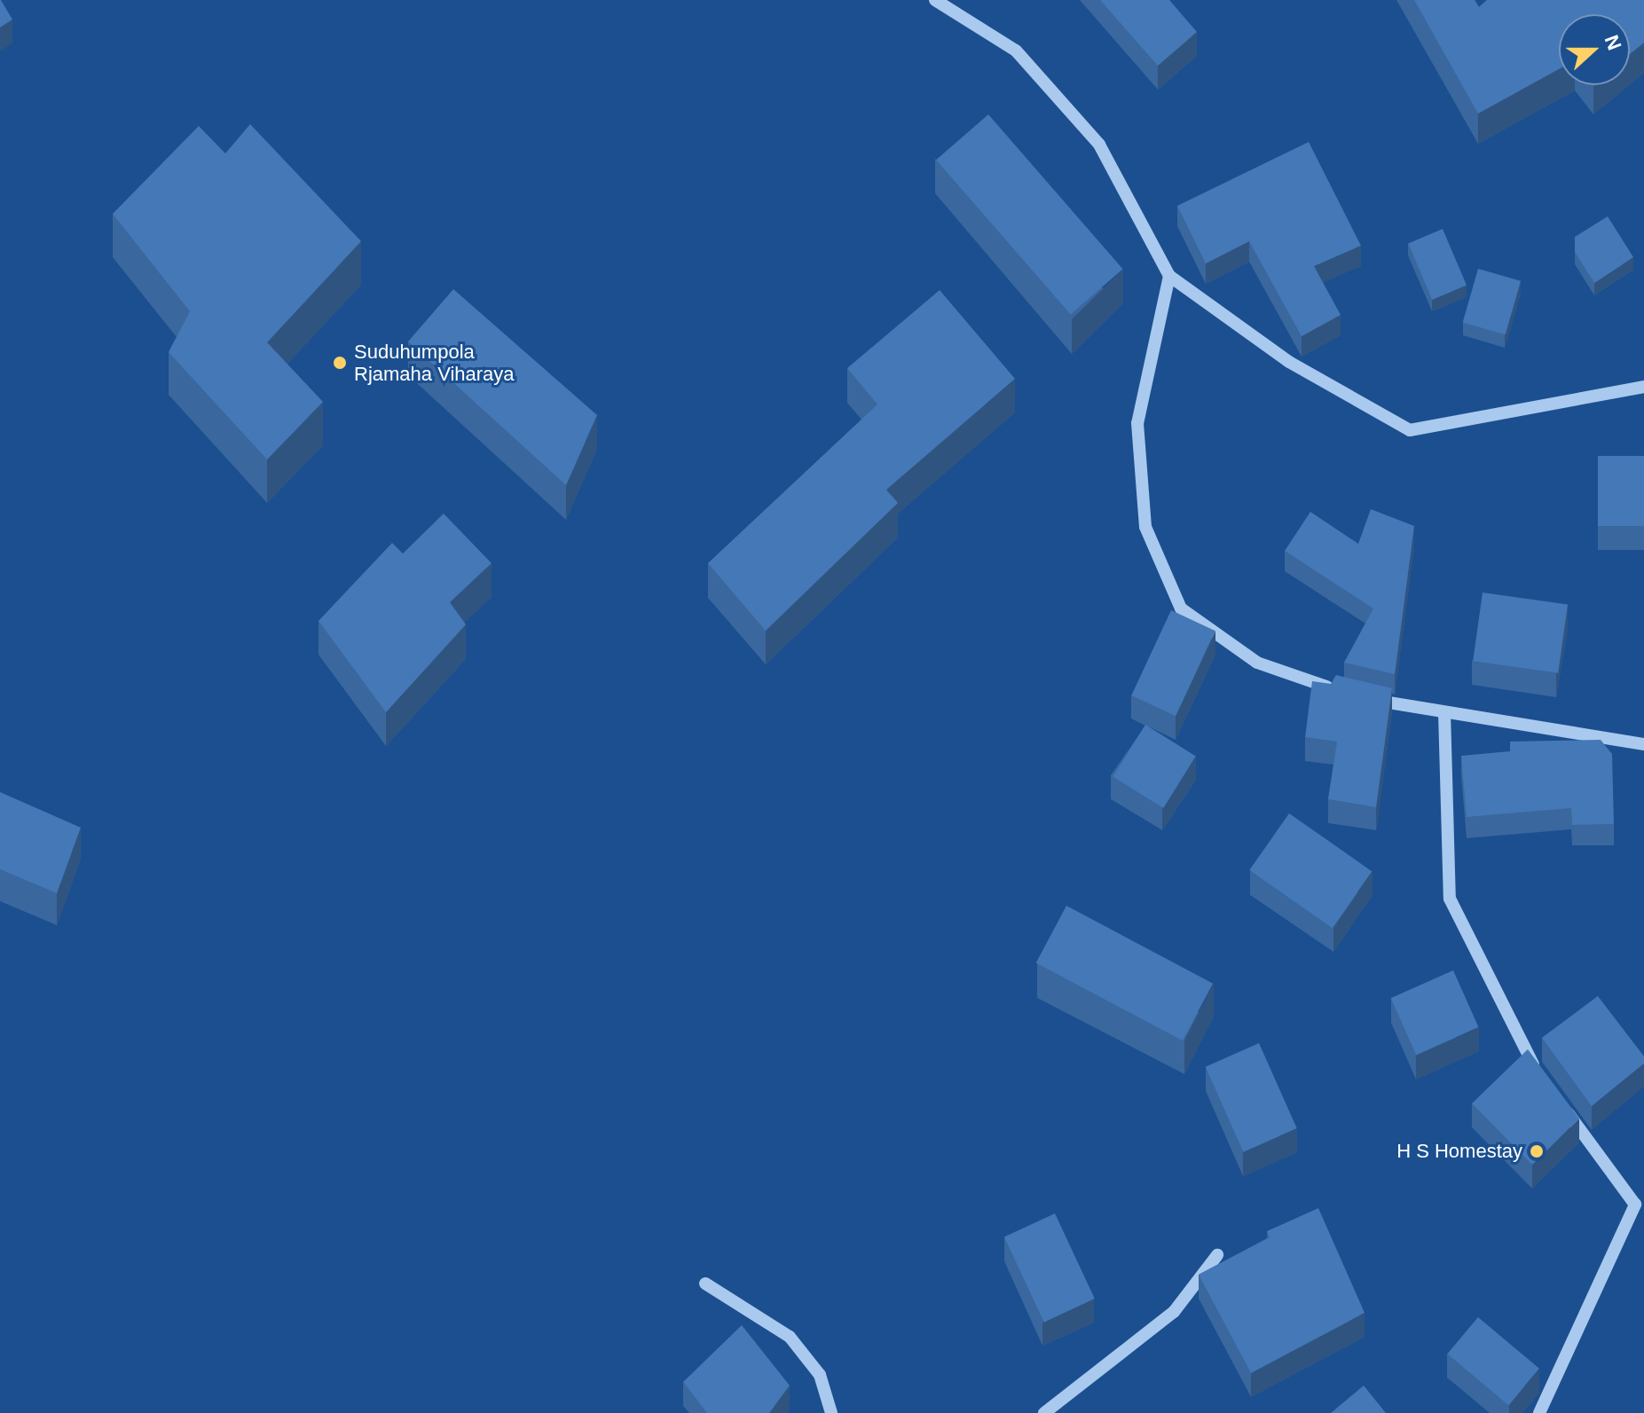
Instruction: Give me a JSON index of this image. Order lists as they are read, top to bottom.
{
  "places": ["Suduhumpola Rjamaha Viharaya", "H S Homestay"],
  "north": "right"
}
